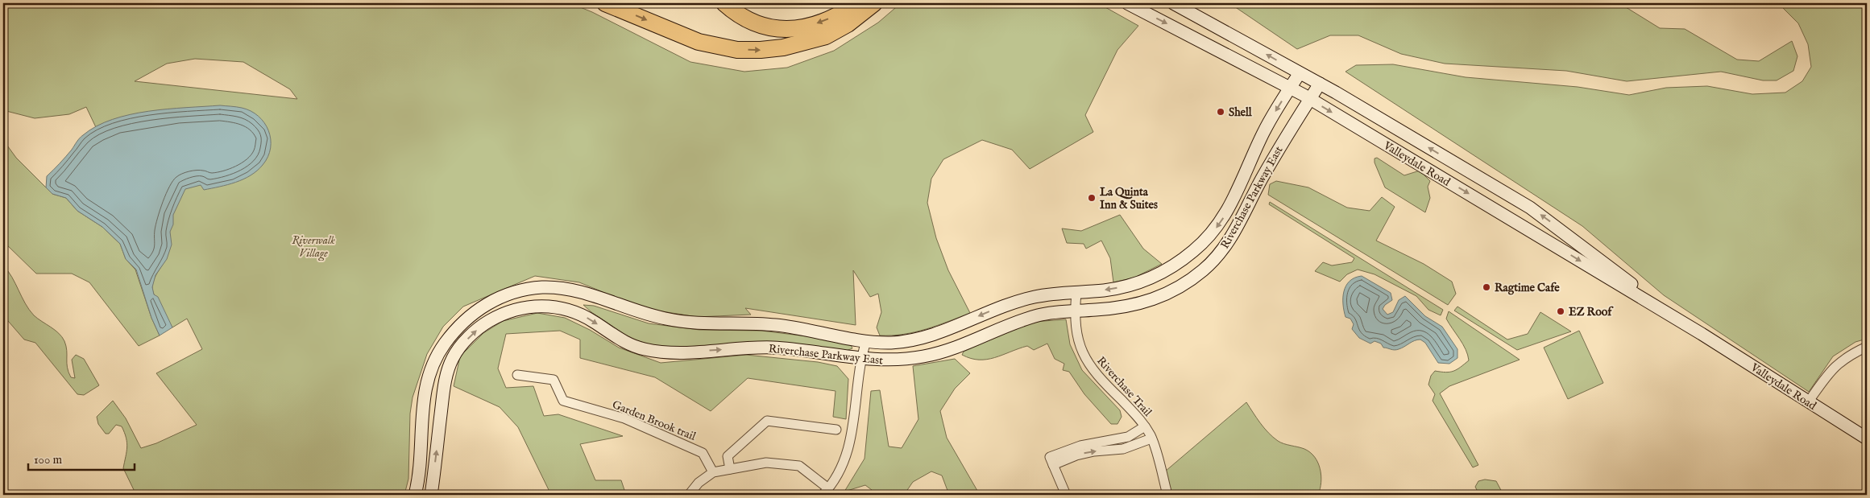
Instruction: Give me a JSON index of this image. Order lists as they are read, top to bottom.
{
  "streets": {
    "street": [
      "Valleydale Road",
      "Riverchase Parkway East",
      "Riverchase Trail",
      "Garden Brook trail"
    ]
  },
  "crossings": [
    ["Valleydale Road", "Riverchase Parkway East"],
    ["Riverchase Parkway East", "Riverchase Trail"]
  ],
  "parks": ["Riverwalk Village"],
  "places": [
    "Shell",
    "La Quinta Inn & Suites",
    "Ragtime Cafe",
    "EZ Roof"
  ],
  "scale_bar": "100 m"
}
